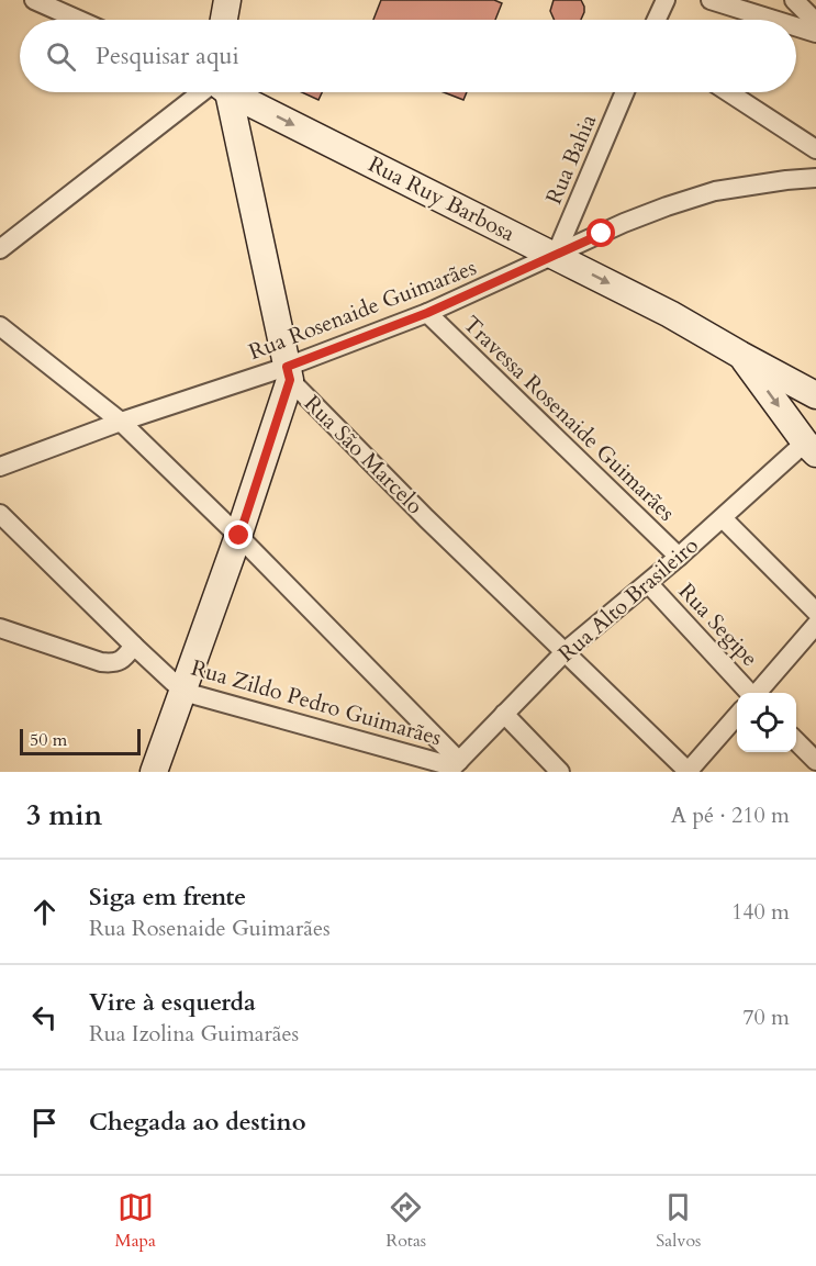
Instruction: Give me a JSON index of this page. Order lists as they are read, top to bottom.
{
  "streets": {
    "street": [
      "Rua Bahia",
      "Rua Ruy Barbosa",
      "Rua Rosenaide Guimarães",
      "Travessa Rosenaide Guimarães",
      "Rua São Marcelo",
      "Rua Alto Brasileiro",
      "Rua Segipe",
      "Rua Zildo Pedro Guimarães"
    ]
  },
  "crossings": [
    ["Rua Bahia", "Rua Ruy Barbosa"],
    ["Rua Bahia", "Rua Rosenaide Guimarães"],
    ["Rua Ruy Barbosa", "Rua Rosenaide Guimarães"],
    ["Rua Ruy Barbosa", "Rua Alto Brasileiro"],
    ["Rua Rosenaide Guimarães", "Travessa Rosenaide Guimarães"],
    ["Rua Rosenaide Guimarães", "Rua São Marcelo"],
    ["Travessa Rosenaide Guimarães", "Rua Alto Brasileiro"],
    ["Rua São Marcelo", "Rua Alto Brasileiro"],
    ["Rua Alto Brasileiro", "Rua Segipe"],
    ["Rua Alto Brasileiro", "Rua Zildo Pedro Guimarães"]
  ],
  "one_way": ["Rua Ruy Barbosa"],
  "scale_bar": "50 m",
  "page": {
    "search": "Pesquisar aqui",
    "scale": "50 m",
    "heading": ["3 min", "A pé · 210 m"],
    "list": [
      ["Siga em frente", "Rua Rosenaide Guimarães", "140 m"],
      ["Vire à esquerda", "Rua Izolina Guimarães", "70 m"],
      "Chegada ao destino"
    ],
    "nav": ["Mapa", "Rotas", "Salvos"]
  }
}
